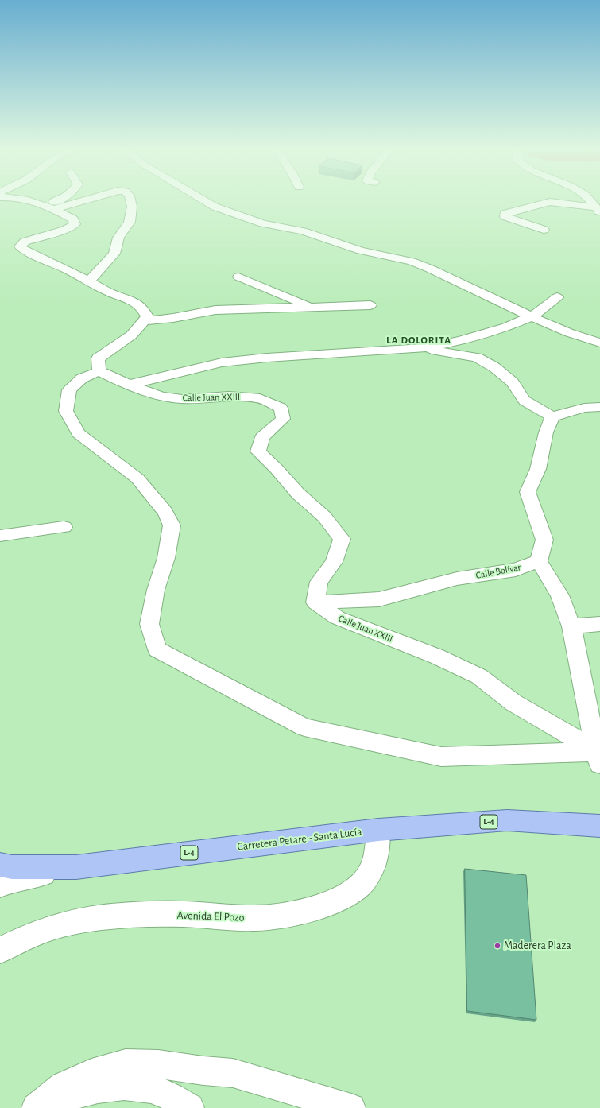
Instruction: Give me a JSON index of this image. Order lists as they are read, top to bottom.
{
  "streets": {
    "main road": ["L-4", "Carretera Petare - Santa Lucía"],
    "street": ["Calle Juan XXIII", "Calle Bolívar", "Avenida El Pozo"]
  },
  "crossings": [
    ["Calle Juan XXIII", "Calle Bolívar"],
    ["Carretera Petare - Santa Lucía", "Avenida El Pozo"]
  ],
  "districts": ["LA DOLORITA"],
  "places": ["Maderera Plaza"]
}
